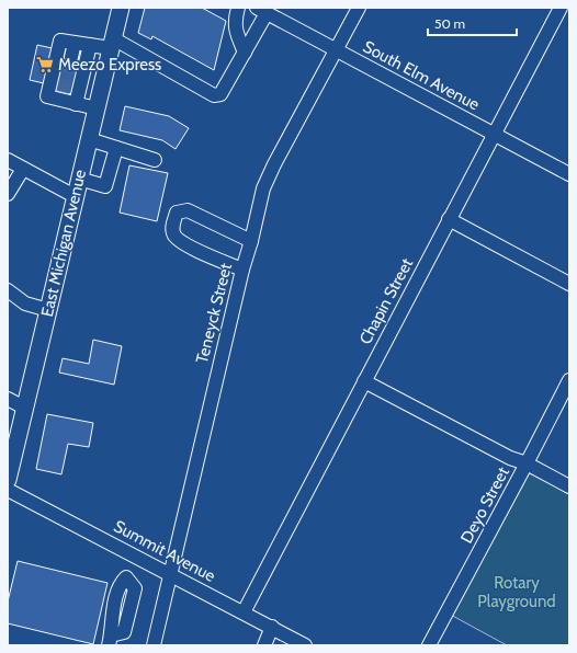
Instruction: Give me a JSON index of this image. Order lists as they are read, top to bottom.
{
  "streets": {
    "main road": ["East Michigan Avenue"],
    "street": [
      "South Elm Avenue",
      "Chapin Street",
      "Teneyck Street",
      "Deyo Street",
      "Summit Avenue"
    ]
  },
  "crossings": [
    ["South Elm Avenue", "Chapin Street"],
    ["South Elm Avenue", "Teneyck Street"],
    ["Chapin Street", "Summit Avenue"],
    ["Teneyck Street", "Summit Avenue"]
  ],
  "parks": ["Rotary Playground"],
  "places": {
    "supermarket": ["Meezo Express"]
  },
  "scale_bar": "50 m"
}
